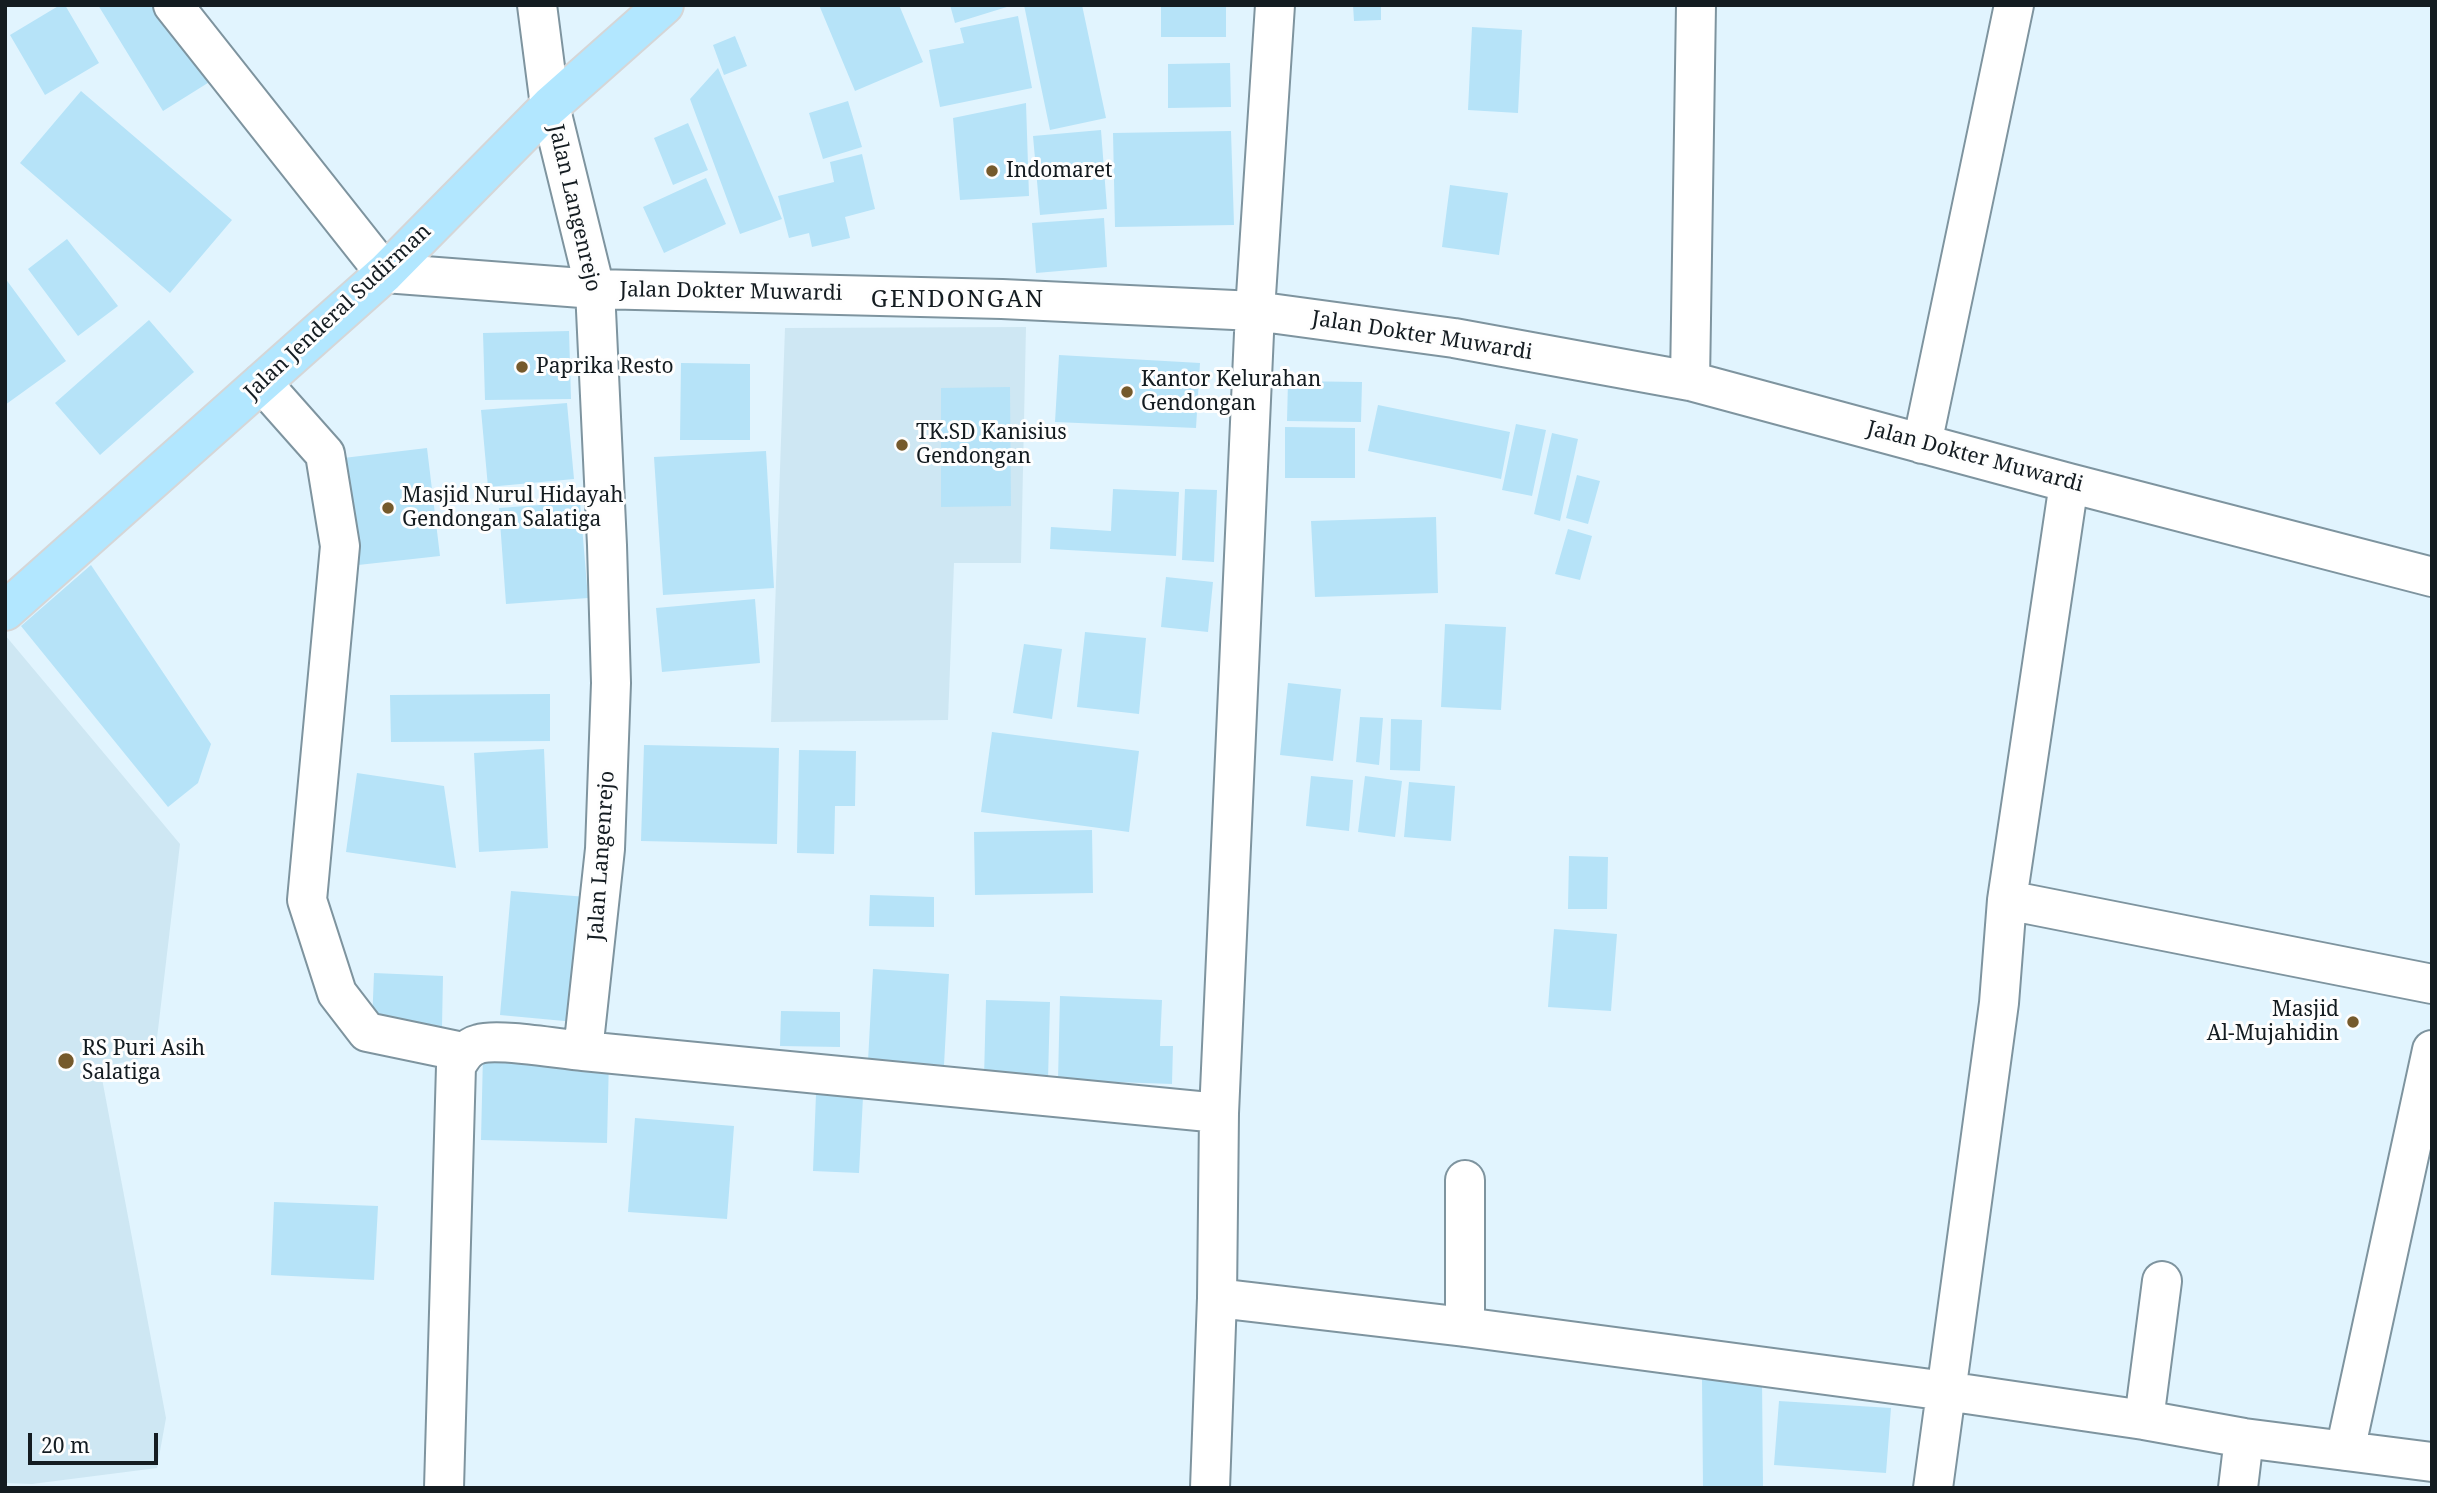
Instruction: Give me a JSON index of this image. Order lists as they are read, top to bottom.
{
  "streets": {
    "main road": ["Jalan Jenderal Sudirman"],
    "street": ["Jalan Langenrejo", "Jalan Dokter Muwardi"]
  },
  "crossings": [
    ["Jalan Langenrejo", "Jalan Dokter Muwardi"],
    ["Jalan Langenrejo", "Jalan Jenderal Sudirman"],
    ["Jalan Dokter Muwardi", "Jalan Jenderal Sudirman"]
  ],
  "districts": ["GENDONGAN"],
  "places": [
    "Indomaret",
    "Paprika Resto",
    "Kantor Kelurahan Gendongan",
    "TK.SD Kanisius Gendongan",
    "Masjid Nurul Hidayah Gendongan Salatiga",
    "Masjid Al-Mujahidin",
    "RS Puri Asih Salatiga"
  ],
  "scale_bar": "20 m"
}
